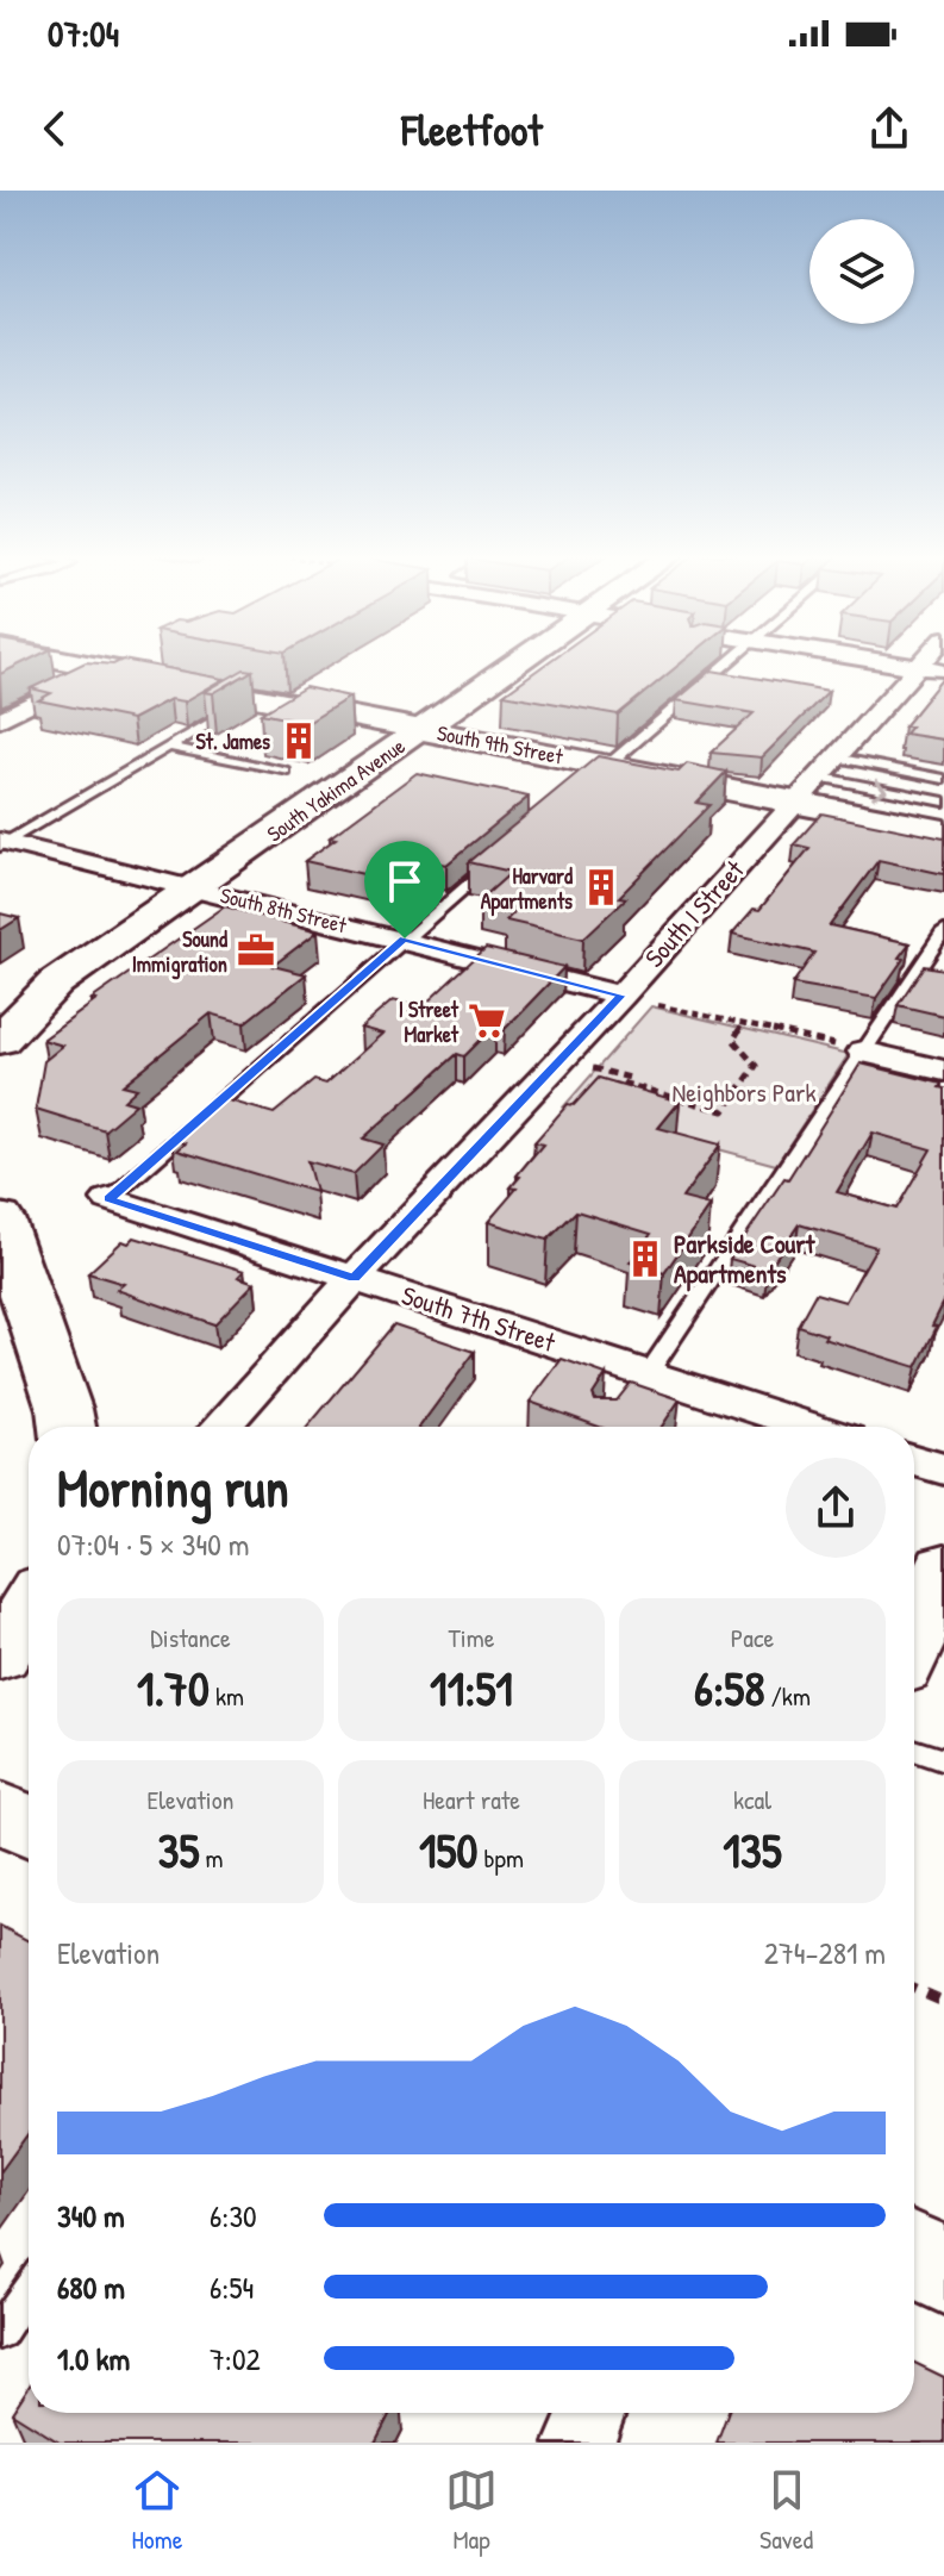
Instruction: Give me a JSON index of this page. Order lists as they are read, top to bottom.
{
  "streets": {
    "main road": ["South 9th Street", "South Yakima Avenue"],
    "street": ["South 8th Street", "South I Street", "South 7th Street"]
  },
  "crossings": [
    ["South 9th Street", "South Yakima Avenue"],
    ["South 9th Street", "South I Street"],
    ["South Yakima Avenue", "South 8th Street"],
    ["South 8th Street", "South I Street"],
    ["South I Street", "South 7th Street"]
  ],
  "parks": ["Neighbors Park"],
  "places": {
    "building": ["St. James", "Harvard Apartments", "Parkside Court Apartments"],
    "office": ["Sound Immigration"],
    "supermarket": ["I Street Market"]
  },
  "page": {
    "status": "07:04",
    "header": "Fleetfoot",
    "heading": ["Morning run", "07:04 · 5 × 340 m"],
    "stats": [
      ["Distance", "1.70 km"],
      ["Time", "11:51"],
      ["Pace", "6:58 /km"],
      ["Elevation", "35 m"],
      ["Heart rate", "150 bpm"],
      ["kcal", "135"]
    ],
    "chart": ["Elevation", "274–281 m"],
    "list": [
      {
        "name": "340 m",
        "note": "6:30"
      },
      {
        "name": "680 m",
        "note": "6:54"
      },
      {
        "name": "1.0 km",
        "note": "7:02"
      }
    ],
    "tabs": ["Home", "Map", "Saved"]
  }
}
